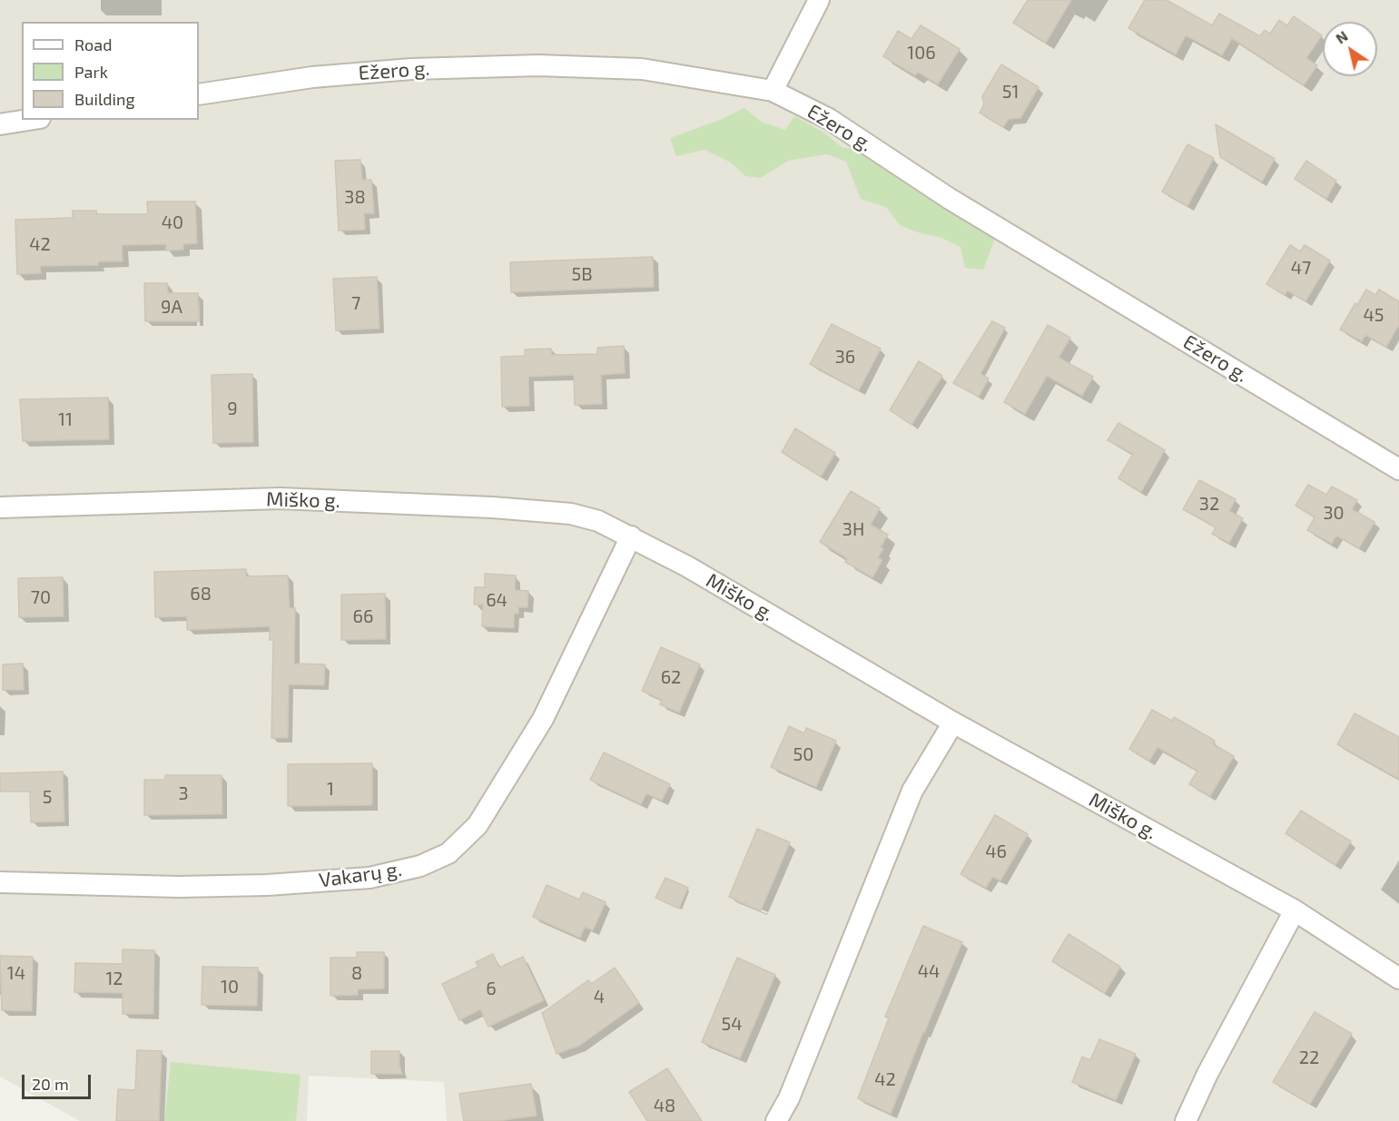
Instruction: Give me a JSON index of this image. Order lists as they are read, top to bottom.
{
  "streets": {
    "street": ["Ežero g.", "Miško g.", "Vakarų g."]
  },
  "crossings": [
    ["Miško g.", "Vakarų g."]
  ],
  "house_numbers": [
    "106",
    "51",
    "38",
    "40",
    "42",
    "47",
    "5B",
    "7",
    "9A",
    "45",
    "36",
    "9",
    "11",
    "32",
    "30",
    "3H",
    "68",
    "70",
    "64",
    "66",
    "62",
    "50",
    "1",
    "3",
    "5",
    "46",
    "44",
    "14",
    "8",
    "12",
    "10",
    "6",
    "4",
    "54",
    "22",
    "42",
    "48"
  ],
  "legend": ["Road", "Park", "Building"],
  "scale_bar": "20 m",
  "north": "top left"
}
